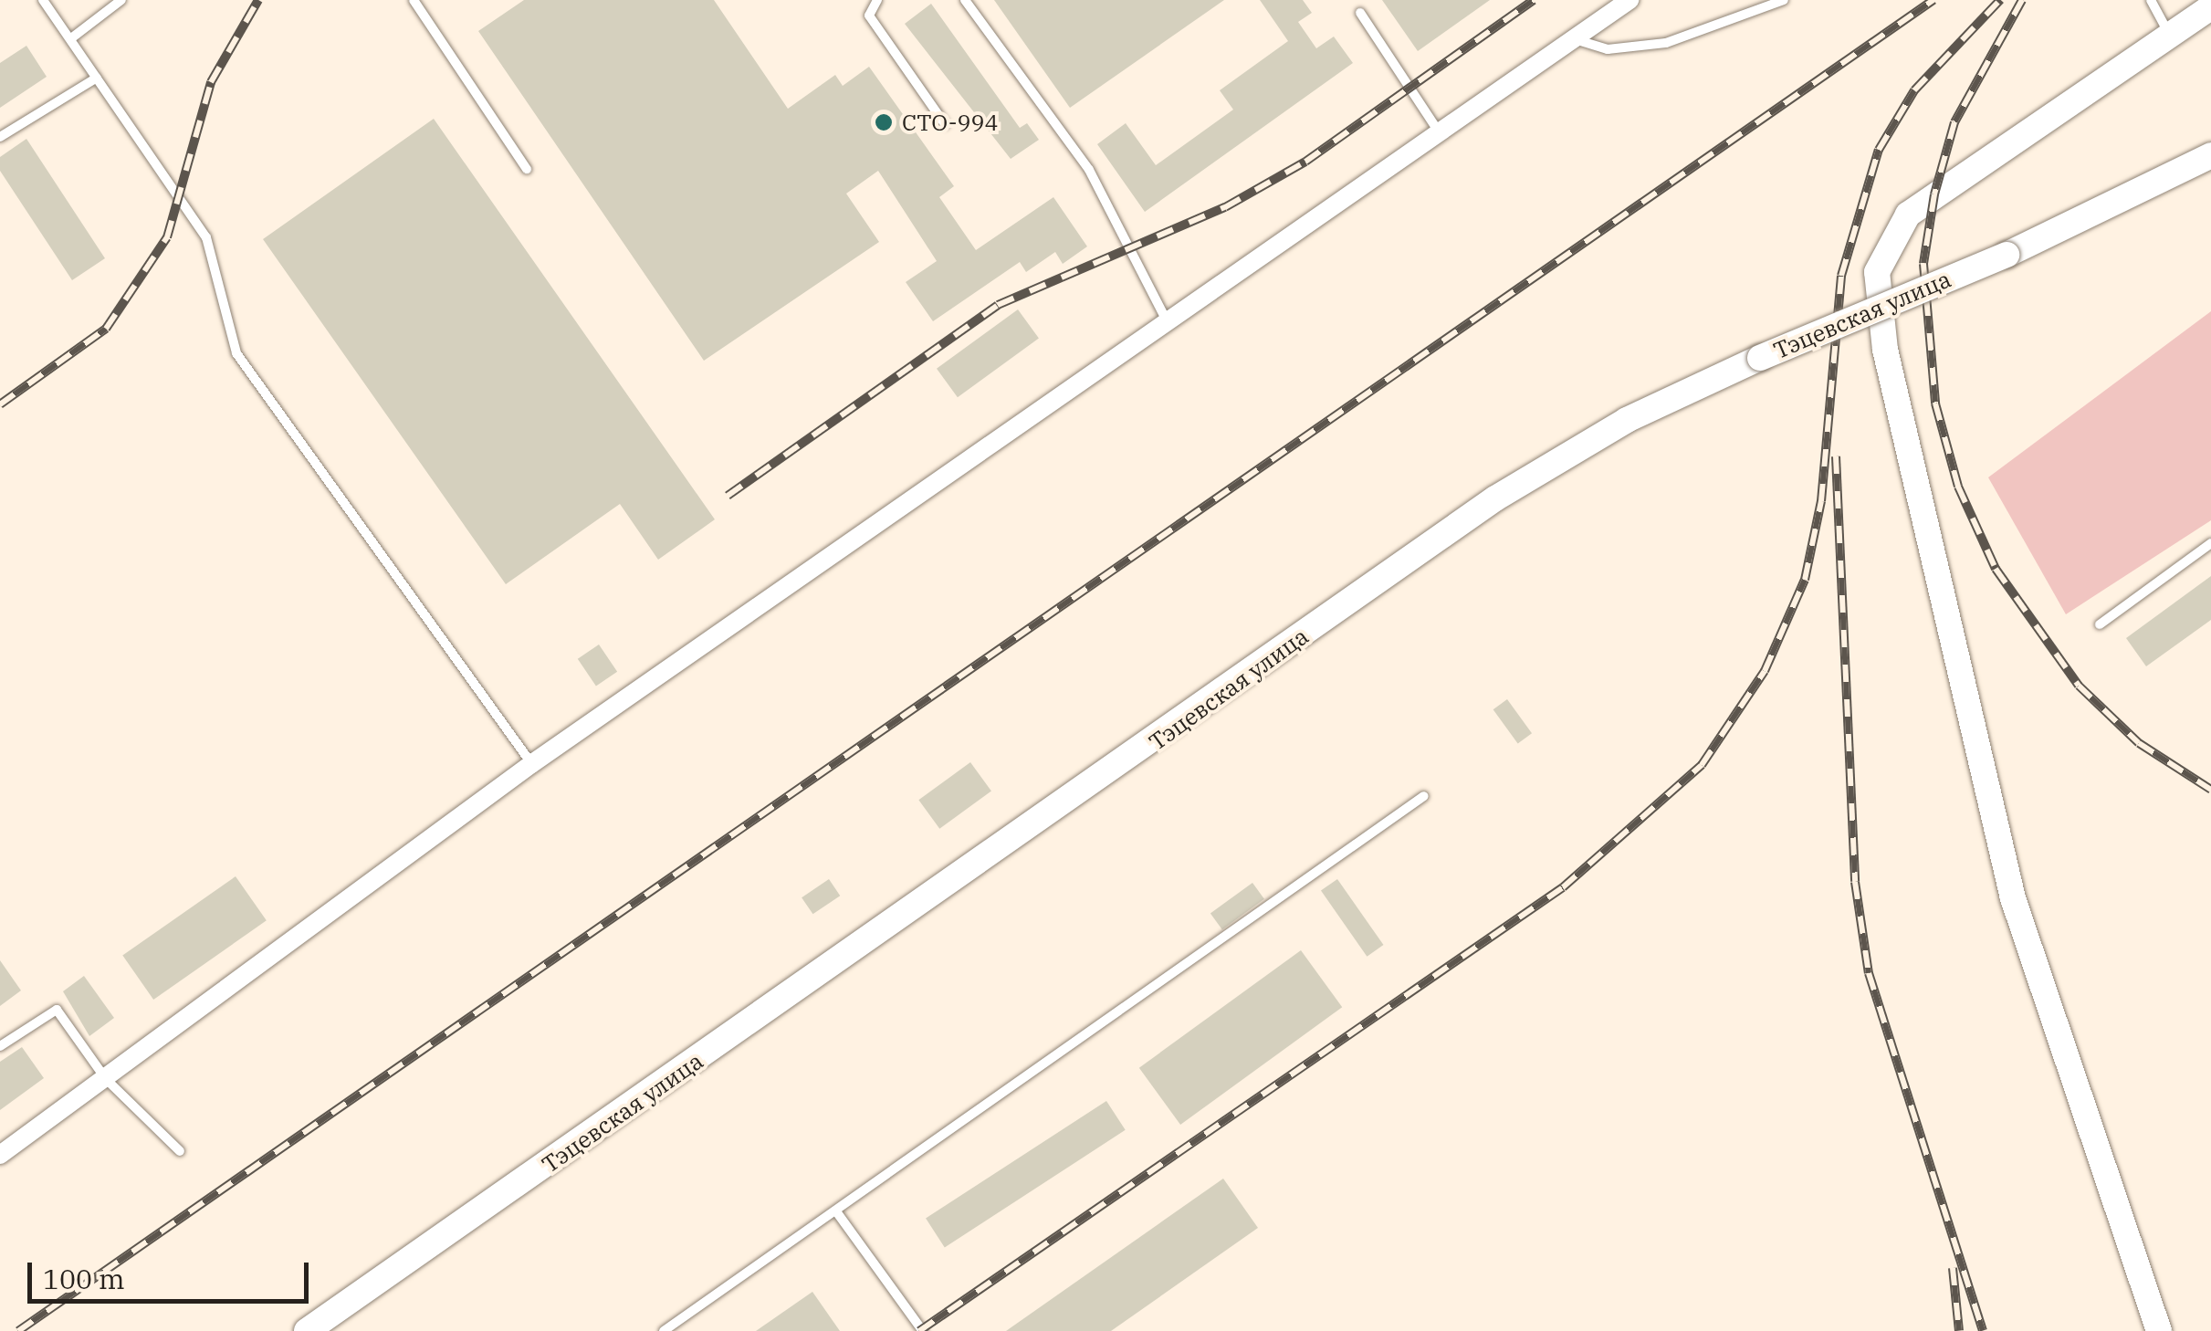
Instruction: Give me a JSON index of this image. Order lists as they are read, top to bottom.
{
  "streets": {
    "street": ["Тэцевская улица"]
  },
  "places": ["СТО-994"],
  "scale_bar": "100 m"
}
